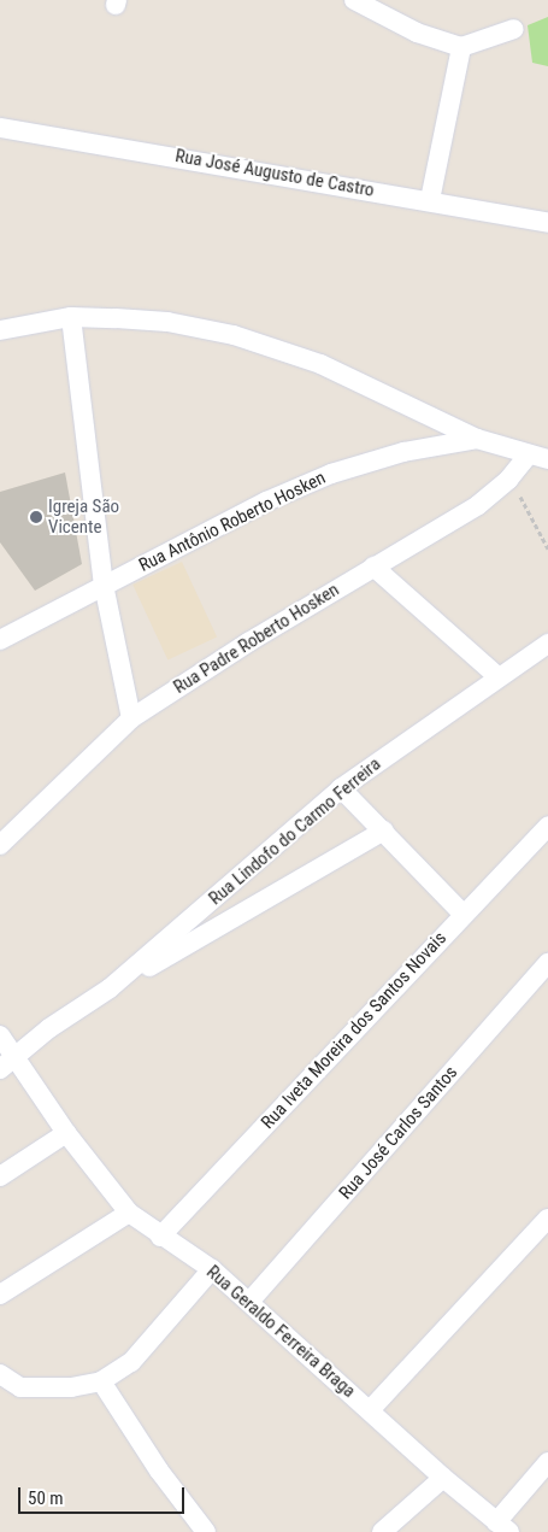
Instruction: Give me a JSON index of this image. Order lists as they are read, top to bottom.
{
  "streets": {
    "street": [
      "Rua José Augusto de Castro",
      "Rua Antônio Roberto Hosken",
      "Rua Padre Roberto Hosken",
      "Rua Lindofo do Carmo Ferreira",
      "Rua Iveta Moreira dos Santos Novais",
      "Rua José Carlos Santos",
      "Rua Geraldo Ferreira Braga"
    ]
  },
  "crossings": [
    ["Rua Lindofo do Carmo Ferreira", "Rua Geraldo Ferreira Braga"],
    ["Rua Iveta Moreira dos Santos Novais", "Rua Geraldo Ferreira Braga"],
    ["Rua José Carlos Santos", "Rua Geraldo Ferreira Braga"]
  ],
  "places": ["Igreja São Vicente"],
  "scale_bar": "50 m"
}
